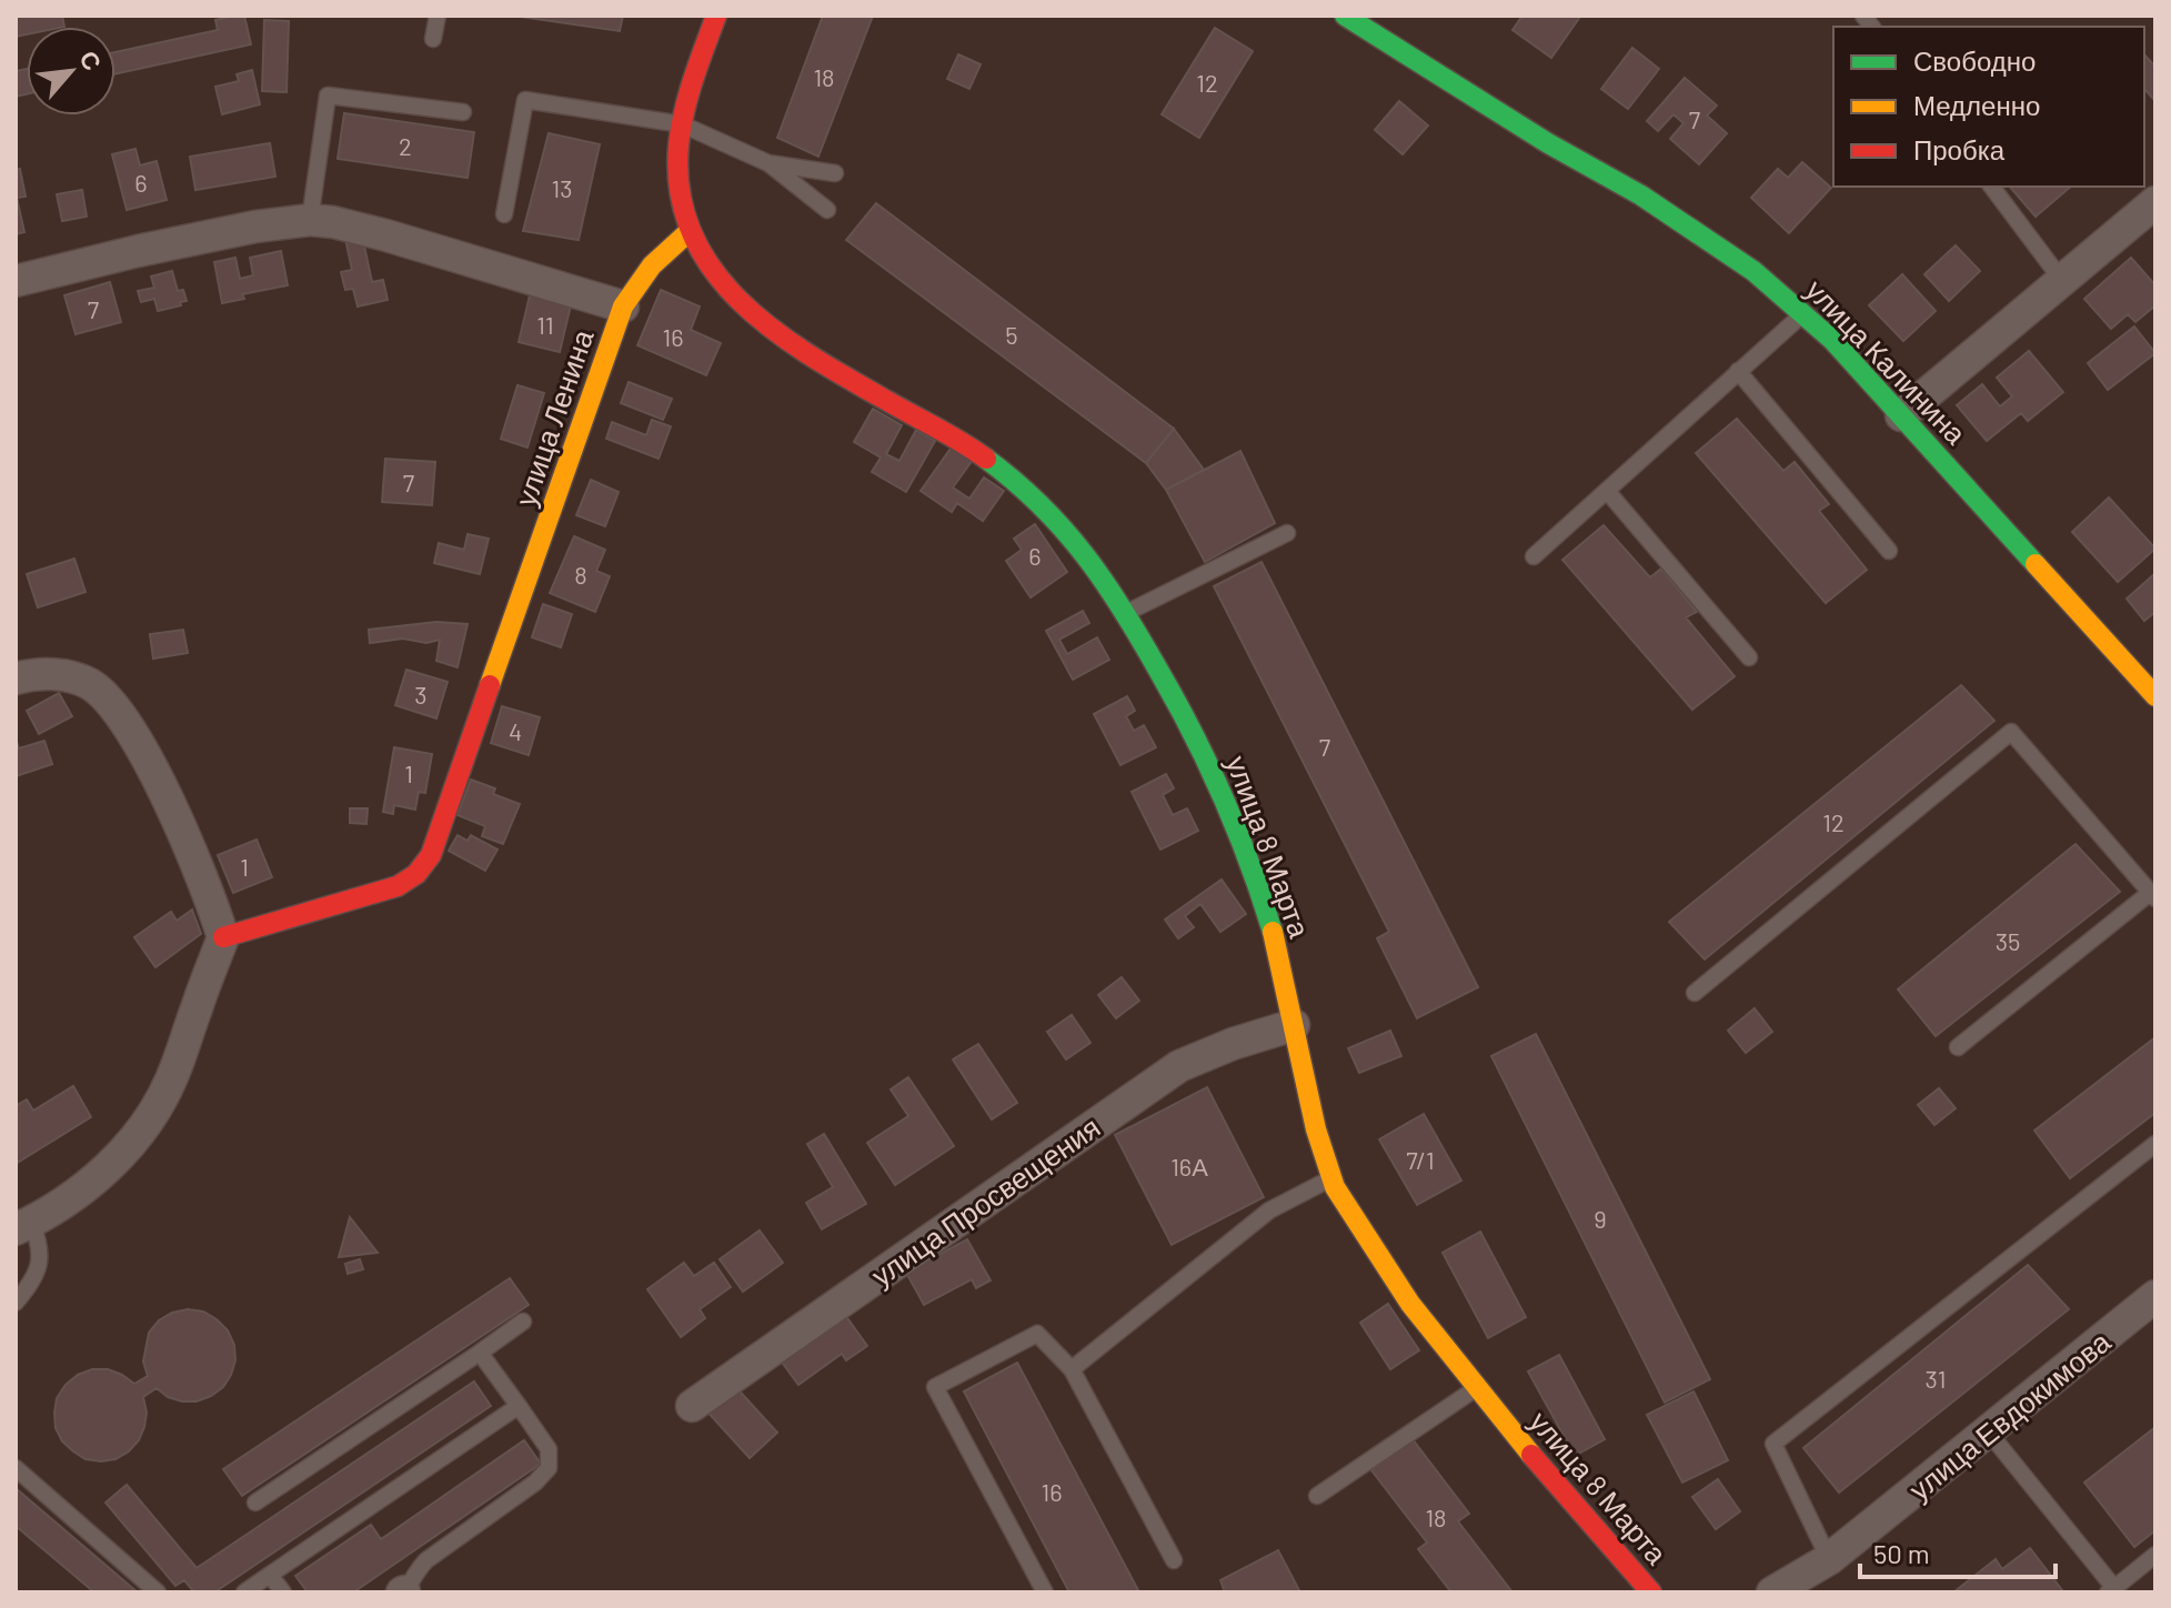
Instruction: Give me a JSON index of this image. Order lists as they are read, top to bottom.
{
  "streets": {
    "street": [
      "улица Калинина",
      "улица Ленина",
      "улица 8 Марта",
      "улица Просвещения",
      "улица Евдокимова"
    ]
  },
  "crossings": [
    ["улица Ленина", "улица 8 Марта"],
    ["улица 8 Марта", "улица Просвещения"]
  ],
  "house_numbers": [
    "18",
    "12",
    "7",
    "2",
    "6",
    "13",
    "7",
    "11",
    "5",
    "16",
    "7",
    "6",
    "8",
    "3",
    "4",
    "7",
    "1",
    "12",
    "1",
    "35",
    "7/1",
    "16А",
    "9",
    "31",
    "16",
    "18"
  ],
  "legend": ["Свободно", "Медленно", "Пробка"],
  "scale_bar": "50 m",
  "north": "top right"
}
